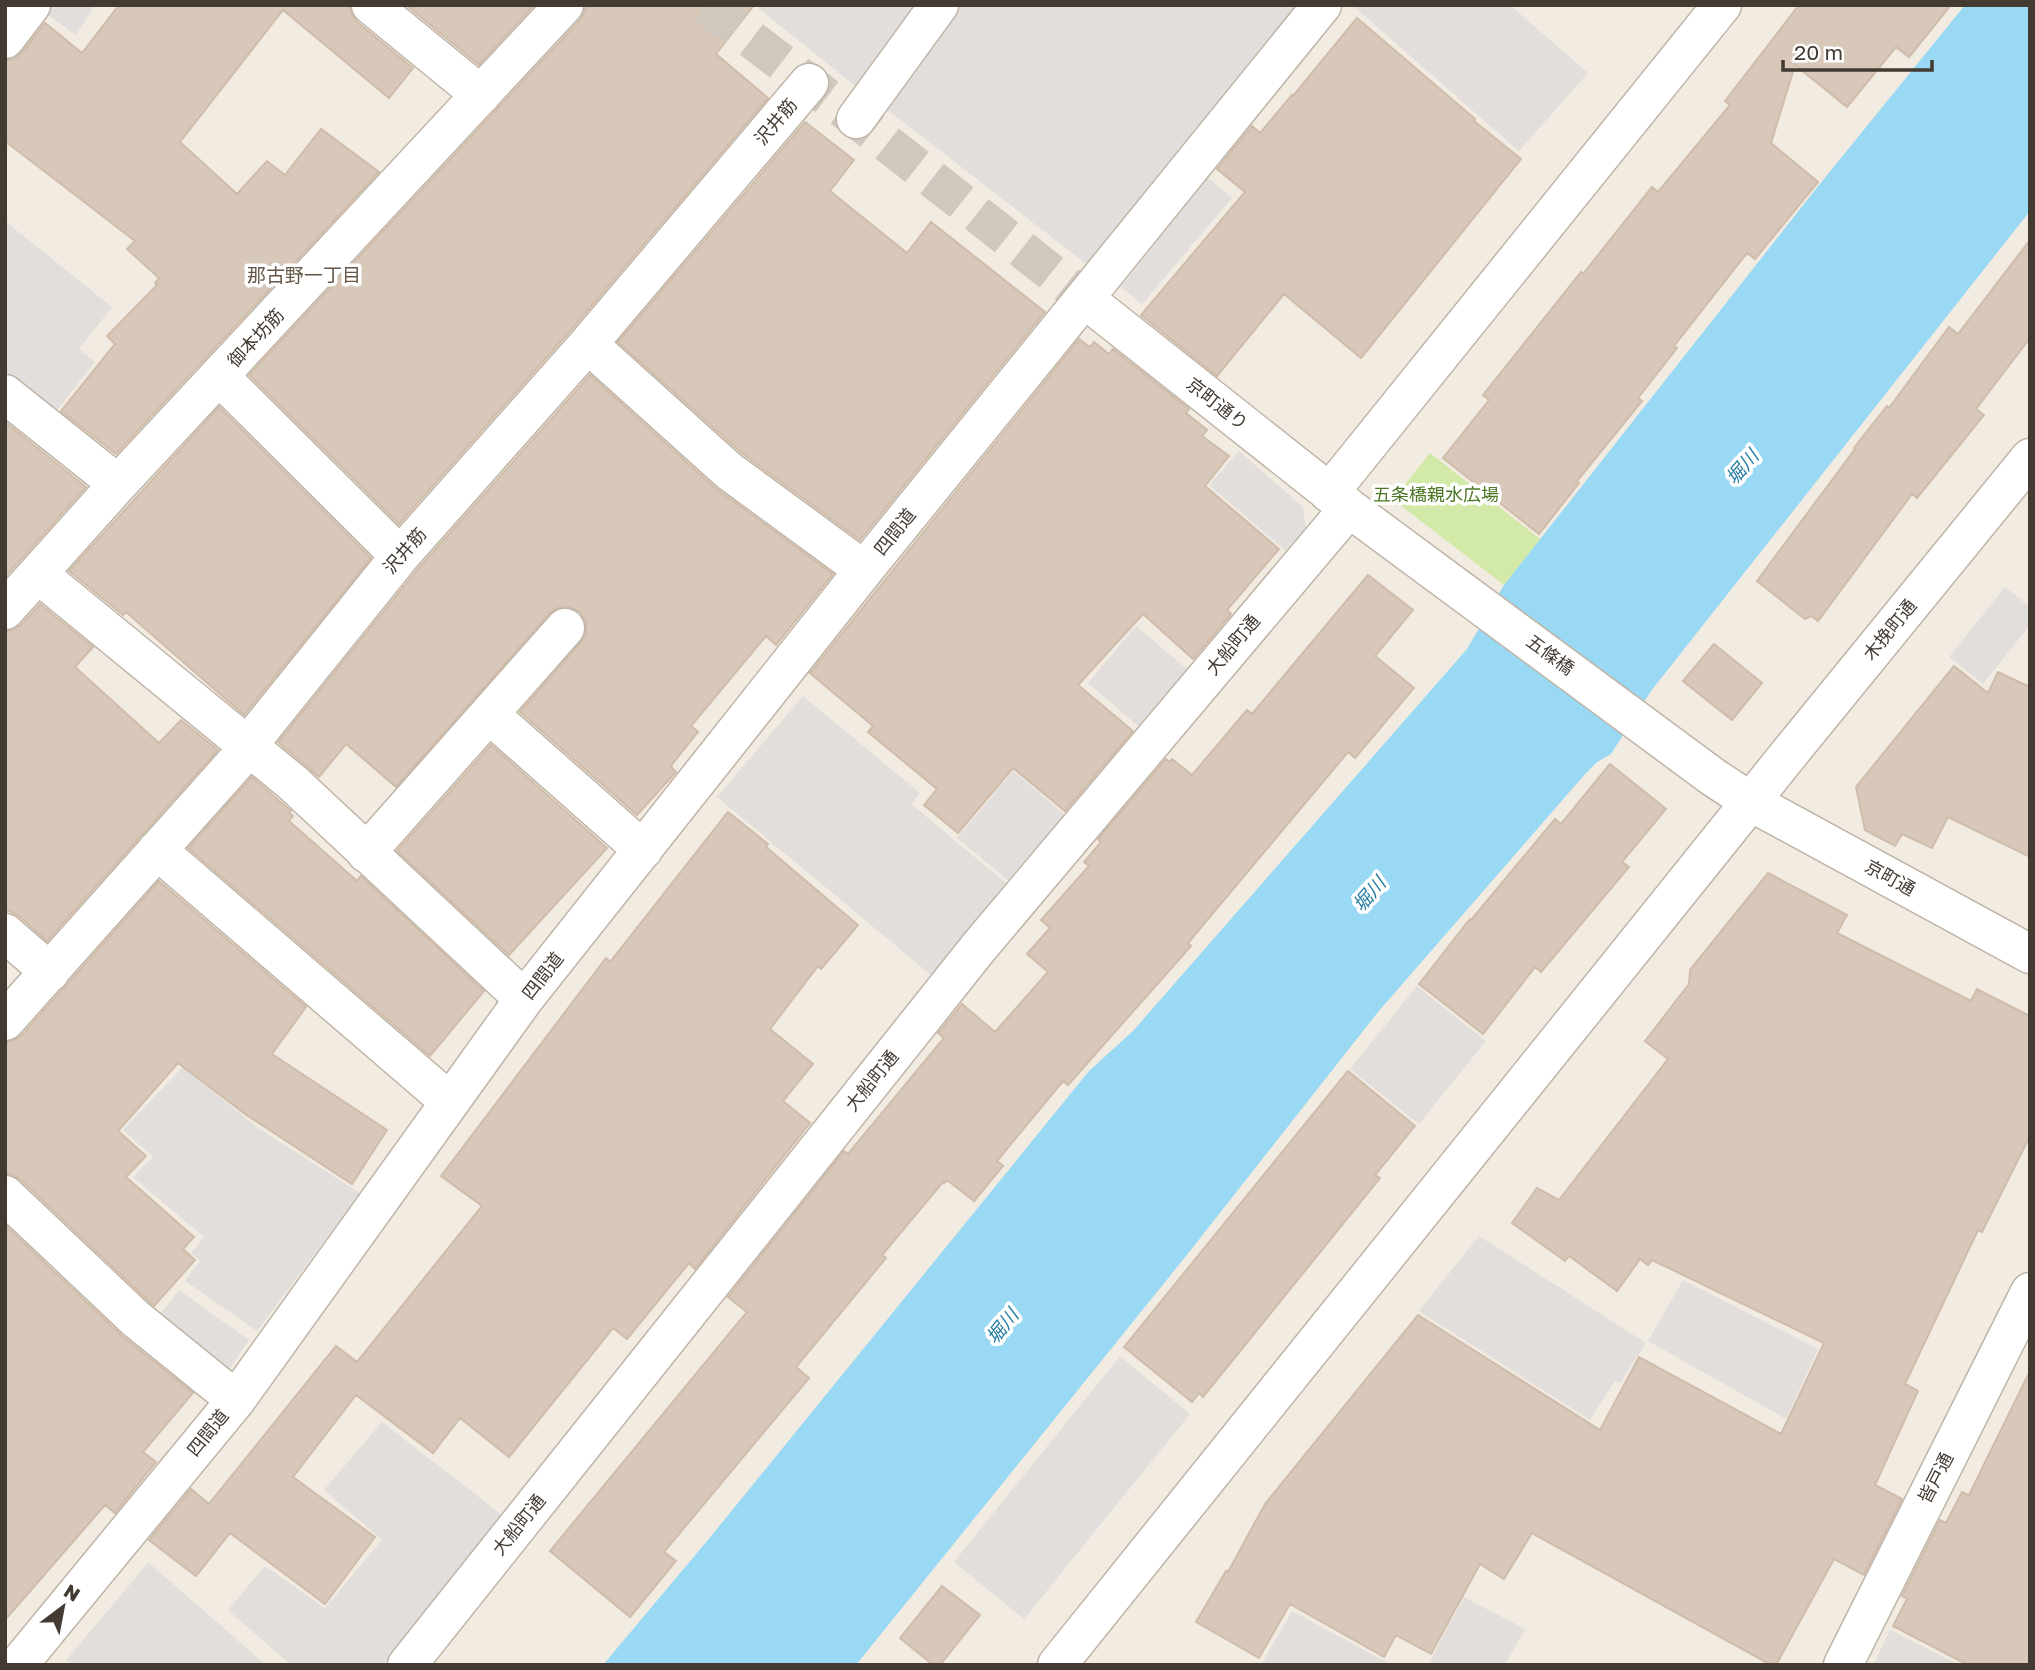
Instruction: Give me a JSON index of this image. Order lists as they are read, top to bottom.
{
  "streets": {
    "street": [
      "沢井筋",
      "御本坊筋",
      "京町通り",
      "四間道",
      "木挽町通",
      "大船町通",
      "五條橋",
      "京町通",
      "皆戸通"
    ]
  },
  "crossings": [
    ["京町通り", "四間道"],
    ["京町通り", "大船町通"],
    ["京町通り", "五條橋"],
    ["木挽町通", "五條橋"],
    ["木挽町通", "京町通"],
    ["大船町通", "五條橋"],
    ["五條橋", "京町通"]
  ],
  "districts": ["那古野一丁目"],
  "water": ["堀川"],
  "parks": ["五条橋親水広場"],
  "scale_bar": "20 m",
  "north": "top right"
}
